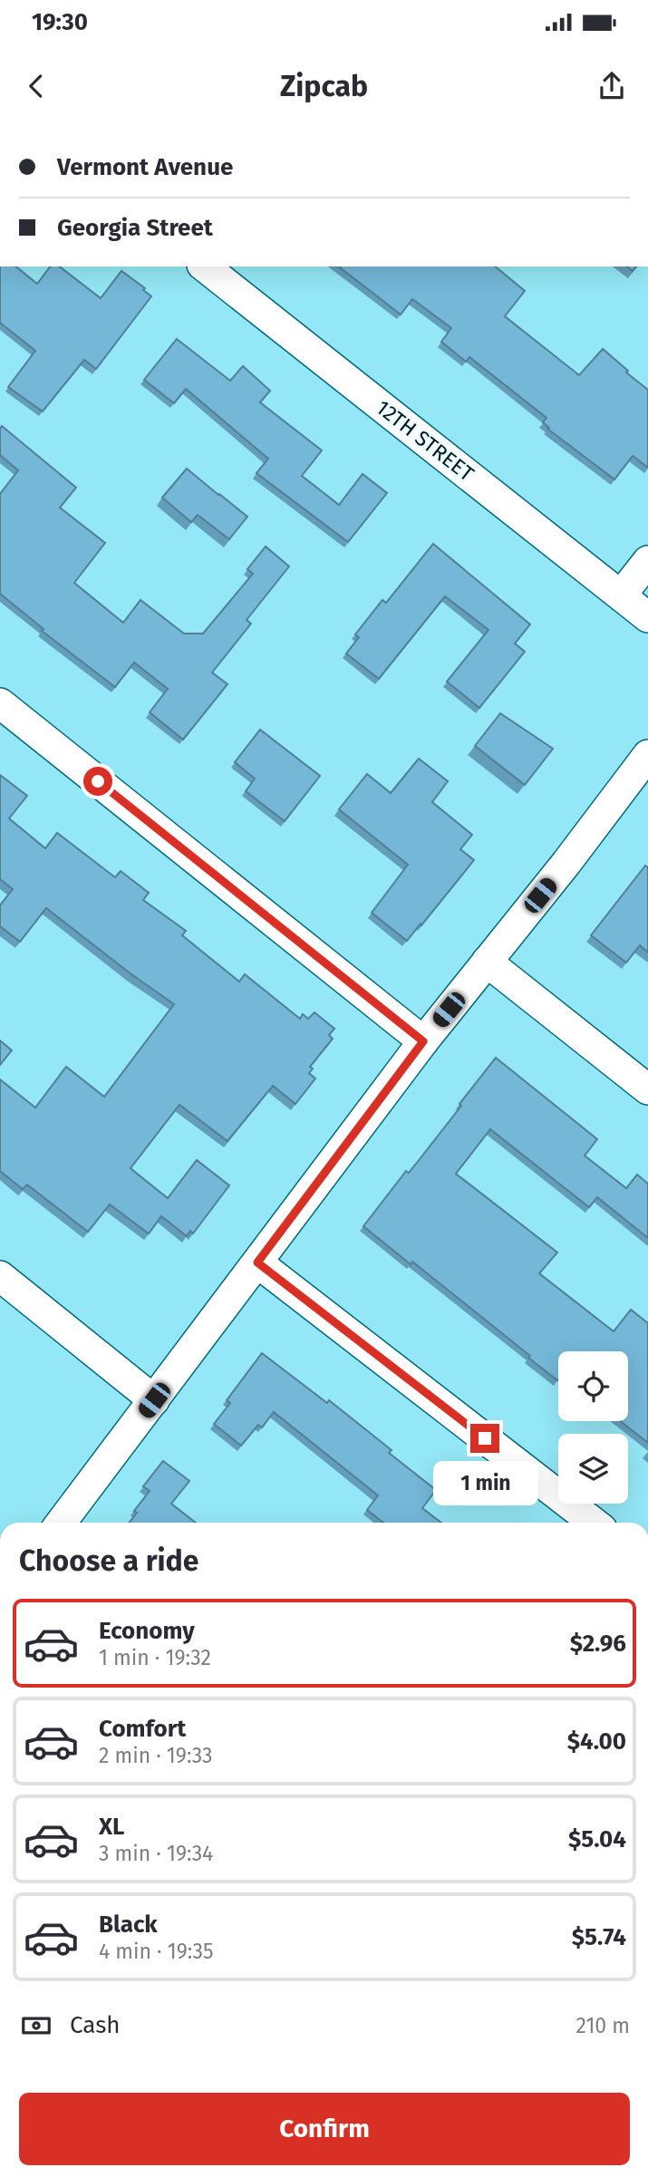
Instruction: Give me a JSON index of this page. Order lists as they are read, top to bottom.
{
  "streets": {
    "street": ["12TH STREET"]
  },
  "page": {
    "status": "19:30",
    "header": "Zipcab",
    "banner": ["Vermont Avenue", "Georgia Street"],
    "bubble": "1 min",
    "heading": "Choose a ride",
    "list": [
      {
        "name": "Economy",
        "note": "1 min · 19:32",
        "value": "$2.96"
      },
      {
        "name": "Comfort",
        "note": "2 min · 19:33",
        "value": "$4.00"
      },
      {
        "name": "XL",
        "note": "3 min · 19:34",
        "value": "$5.04"
      },
      {
        "name": "Black",
        "note": "4 min · 19:35",
        "value": "$5.74"
      }
    ],
    "pay": ["Cash", "210 m"],
    "buttons": "Confirm"
  }
}
